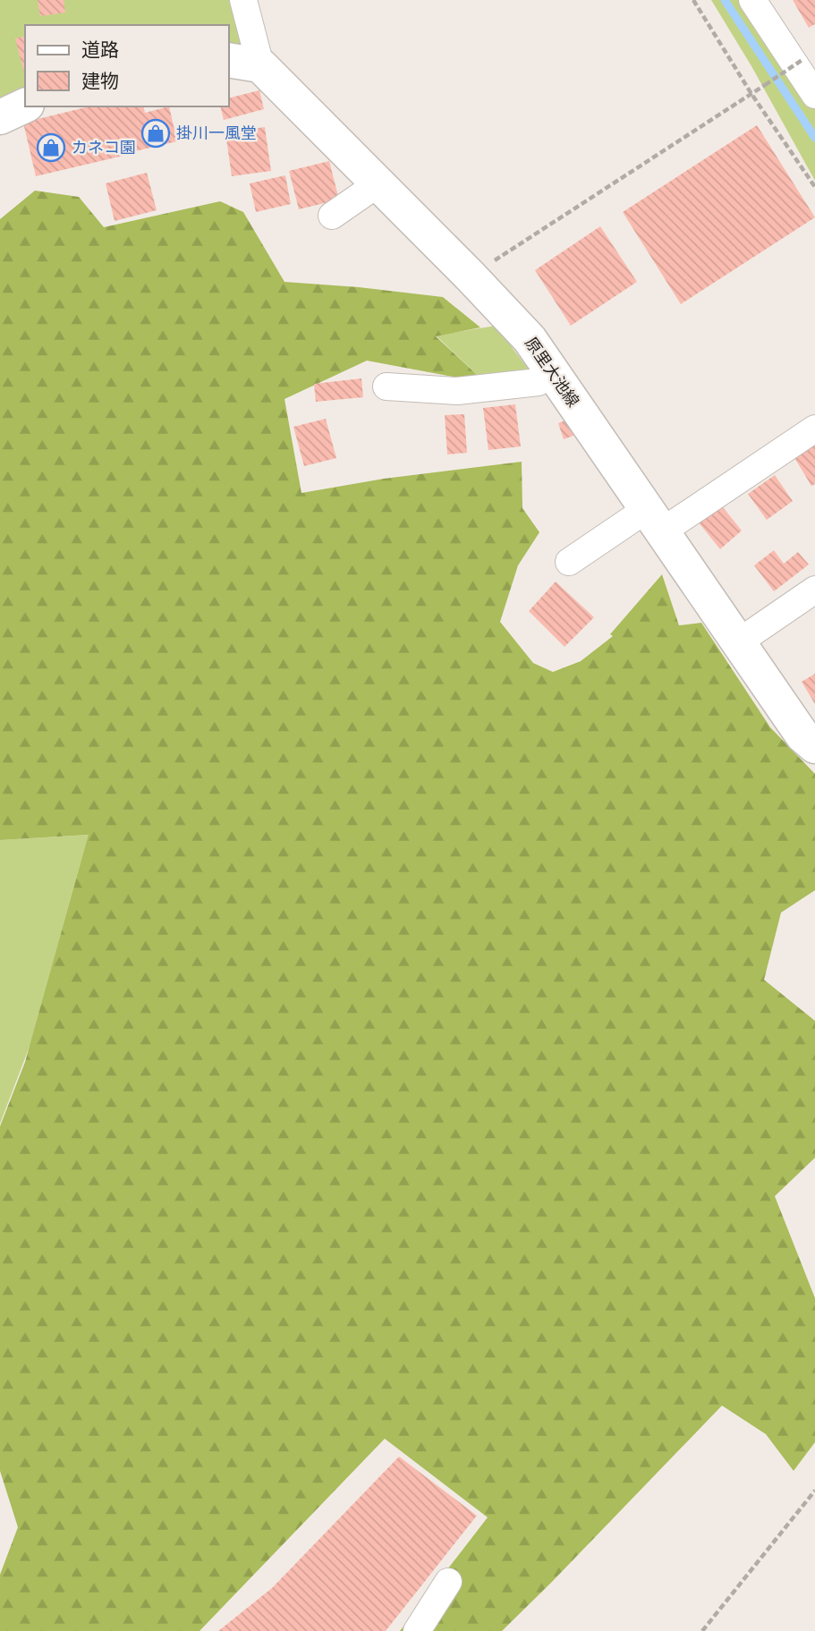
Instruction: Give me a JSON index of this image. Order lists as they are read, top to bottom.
{
  "streets": {
    "main road": ["原里大池線"]
  },
  "places": {
    "shop": ["掛川一風堂", "カネコ園"]
  },
  "legend": ["道路", "建物"]
}
